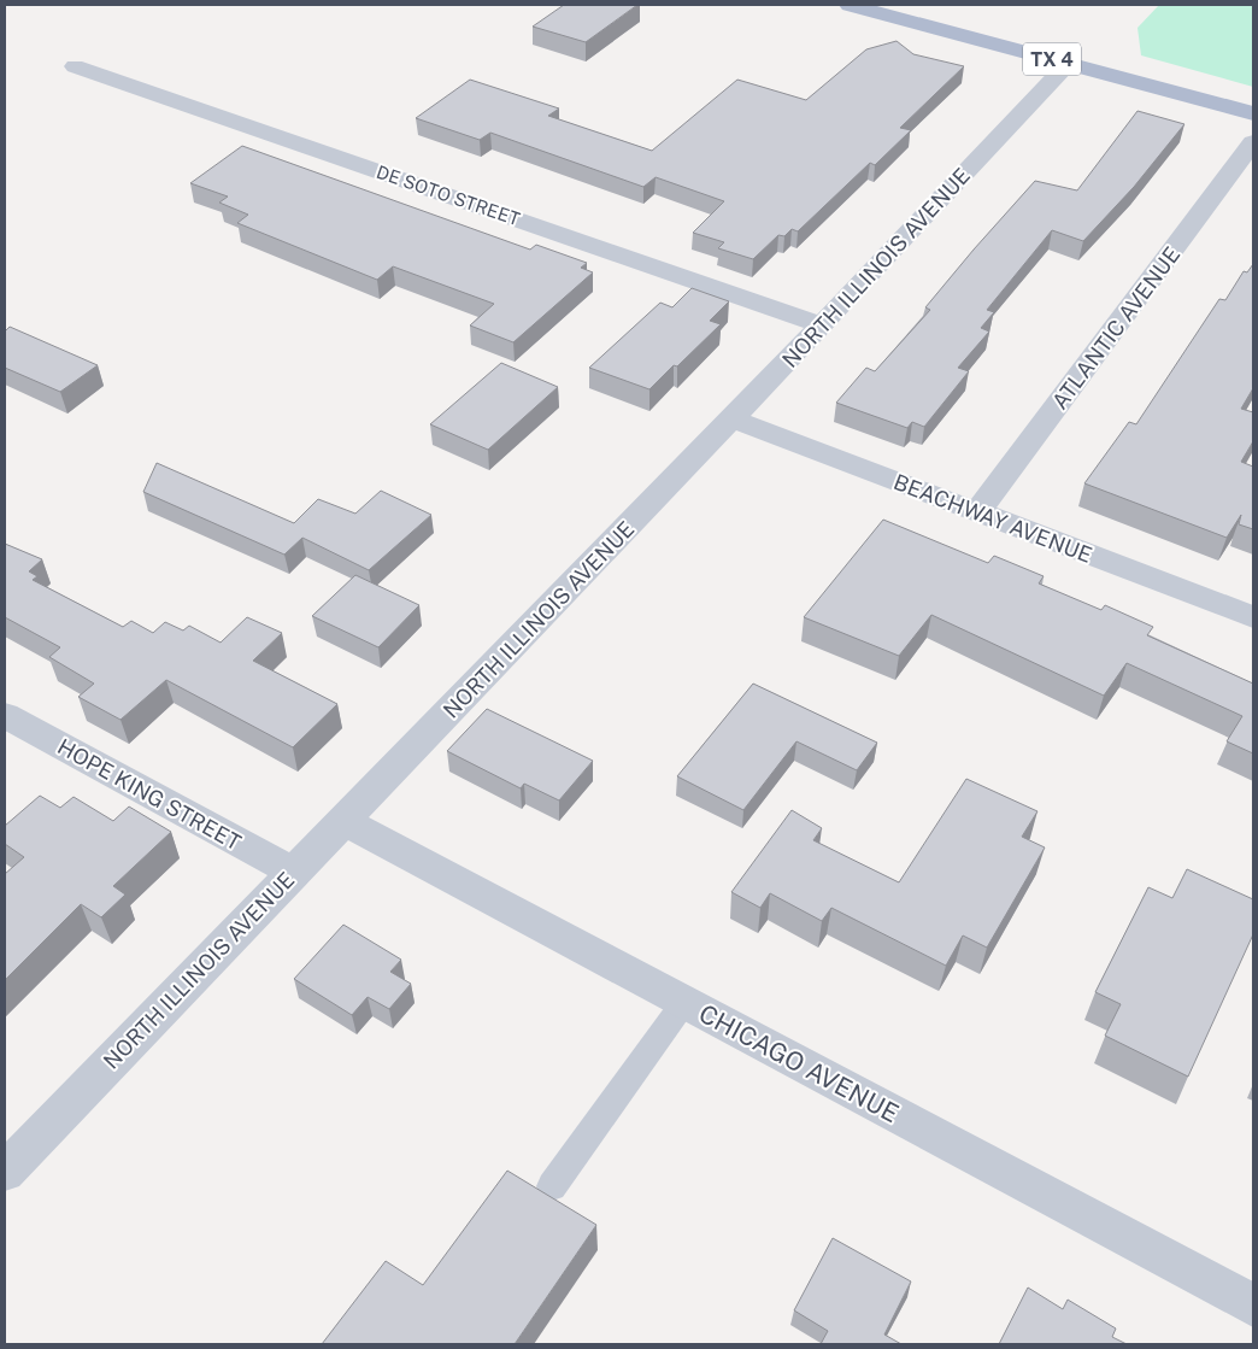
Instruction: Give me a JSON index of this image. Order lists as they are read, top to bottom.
{
  "streets": {
    "main road": ["TX 4"],
    "street": [
      "DE SOTO STREET",
      "NORTH ILLINOIS AVENUE",
      "ATLANTIC AVENUE",
      "BEACHWAY AVENUE",
      "HOPE KING STREET",
      "CHICAGO AVENUE"
    ]
  },
  "crossings": [
    ["TX 4", "NORTH ILLINOIS AVENUE"],
    ["DE SOTO STREET", "NORTH ILLINOIS AVENUE"],
    ["NORTH ILLINOIS AVENUE", "BEACHWAY AVENUE"],
    ["NORTH ILLINOIS AVENUE", "HOPE KING STREET"],
    ["NORTH ILLINOIS AVENUE", "CHICAGO AVENUE"],
    ["ATLANTIC AVENUE", "BEACHWAY AVENUE"]
  ]
}
